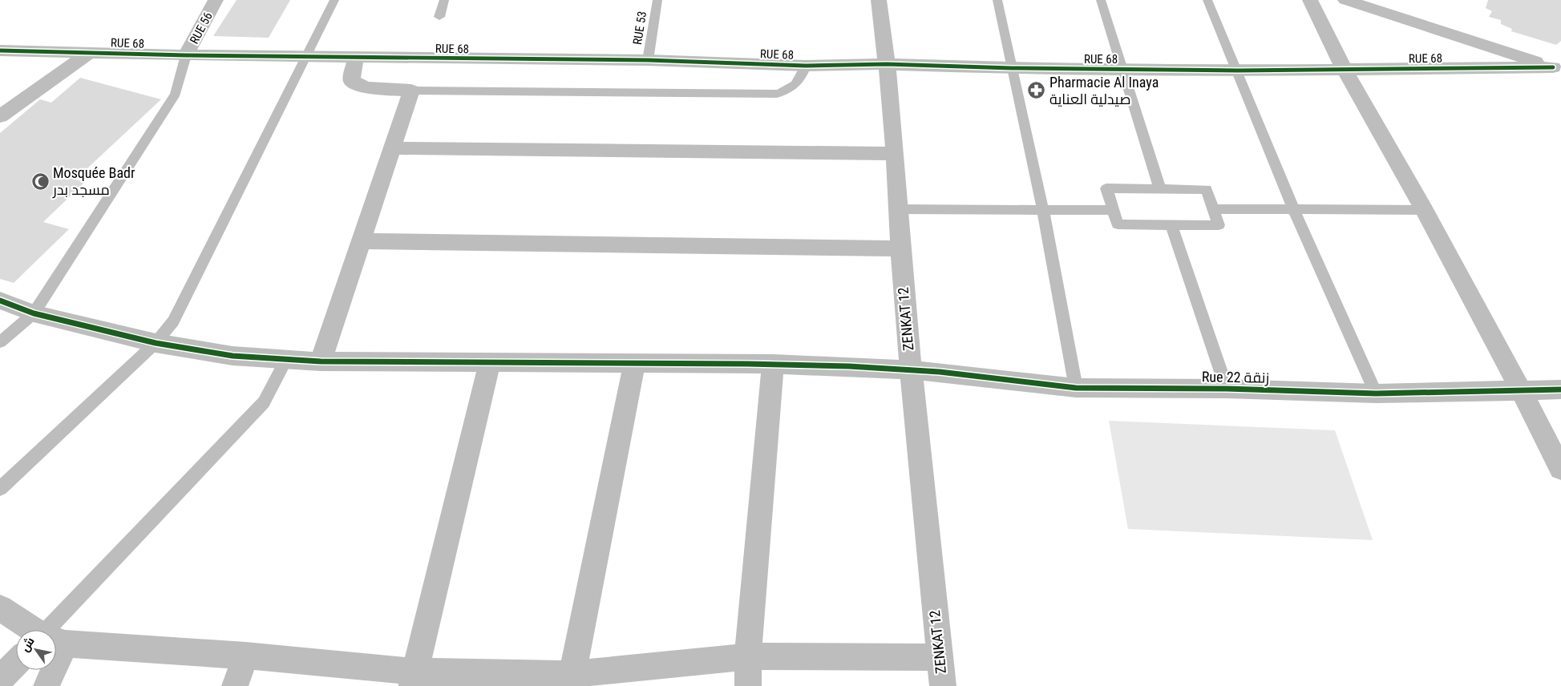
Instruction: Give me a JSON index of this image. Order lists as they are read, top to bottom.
{
  "streets": {
    "street": [
      "RUE 56",
      "RUE 68",
      "ZENKAT 12",
      "Rue 22 زنقة"
    ],
    "lane": ["RUE 53"]
  },
  "crossings": [
    ["RUE 56", "RUE 68"],
    ["RUE 53", "RUE 68"],
    ["RUE 68", "ZENKAT 12"],
    ["ZENKAT 12", "Rue 22 زنقة"]
  ],
  "places": {
    "pharmacy": ["Pharmacie Al Inaya صيدلية العناية"],
    "mosque": ["Mosquée Badr مسجد بدر"]
  },
  "north": "top left"
}
